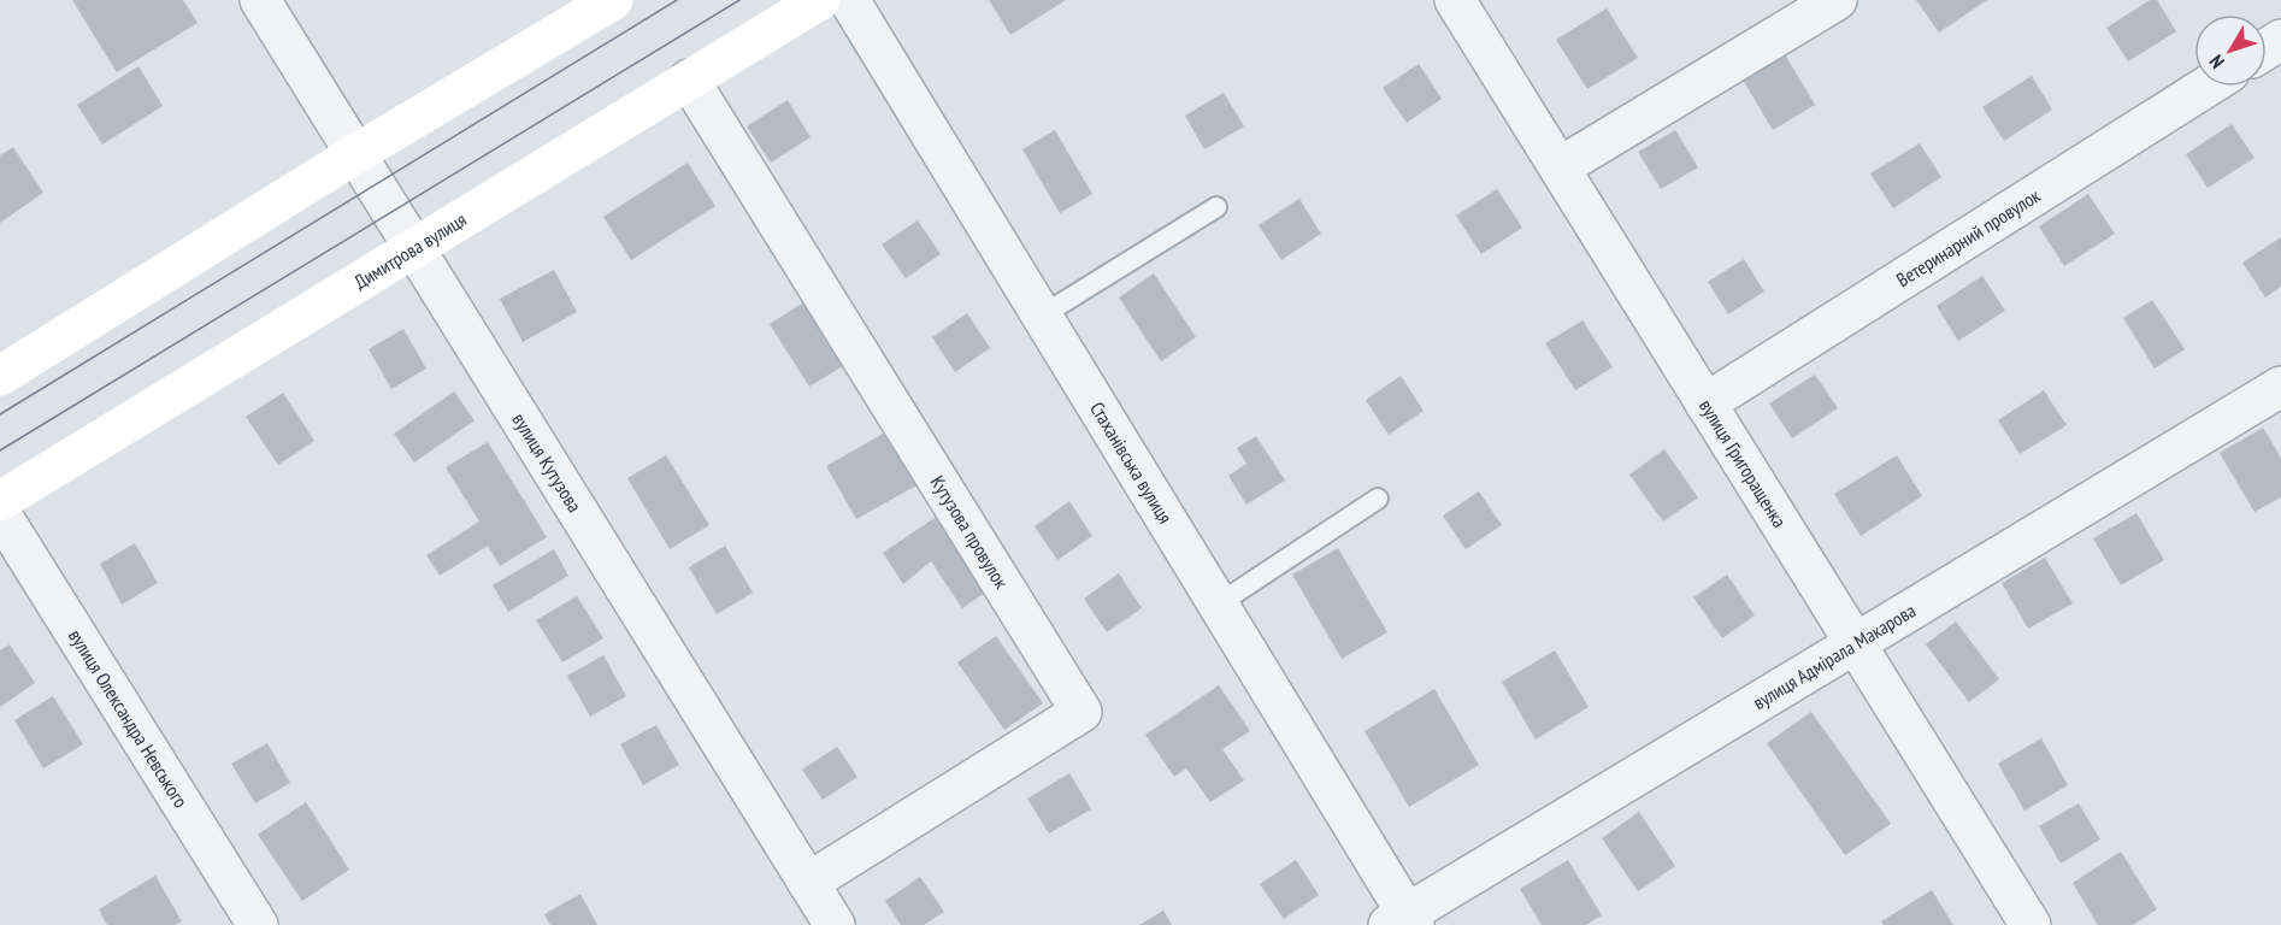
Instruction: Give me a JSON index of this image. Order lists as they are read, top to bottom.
{
  "streets": {
    "street": [
      "Ветеринарний провулок",
      "Димитрова вулиця",
      "вулиця Кутузова",
      "Стаханівська вулиця",
      "вулиця Григоращенка",
      "Кутузова провулок",
      "вулиця Адмірала Макарова",
      "вулиця Олександра Невського"
    ]
  },
  "crossings": [
    ["Ветеринарний провулок", "вулиця Григоращенка"],
    ["Димитрова вулиця", "вулиця Кутузова"],
    ["Димитрова вулиця", "Кутузова провулок"],
    ["вулиця Кутузова", "Кутузова провулок"],
    ["Стаханівська вулиця", "вулиця Адмірала Макарова"],
    ["вулиця Григоращенка", "вулиця Адмірала Макарова"]
  ],
  "north": "bottom left"
}
